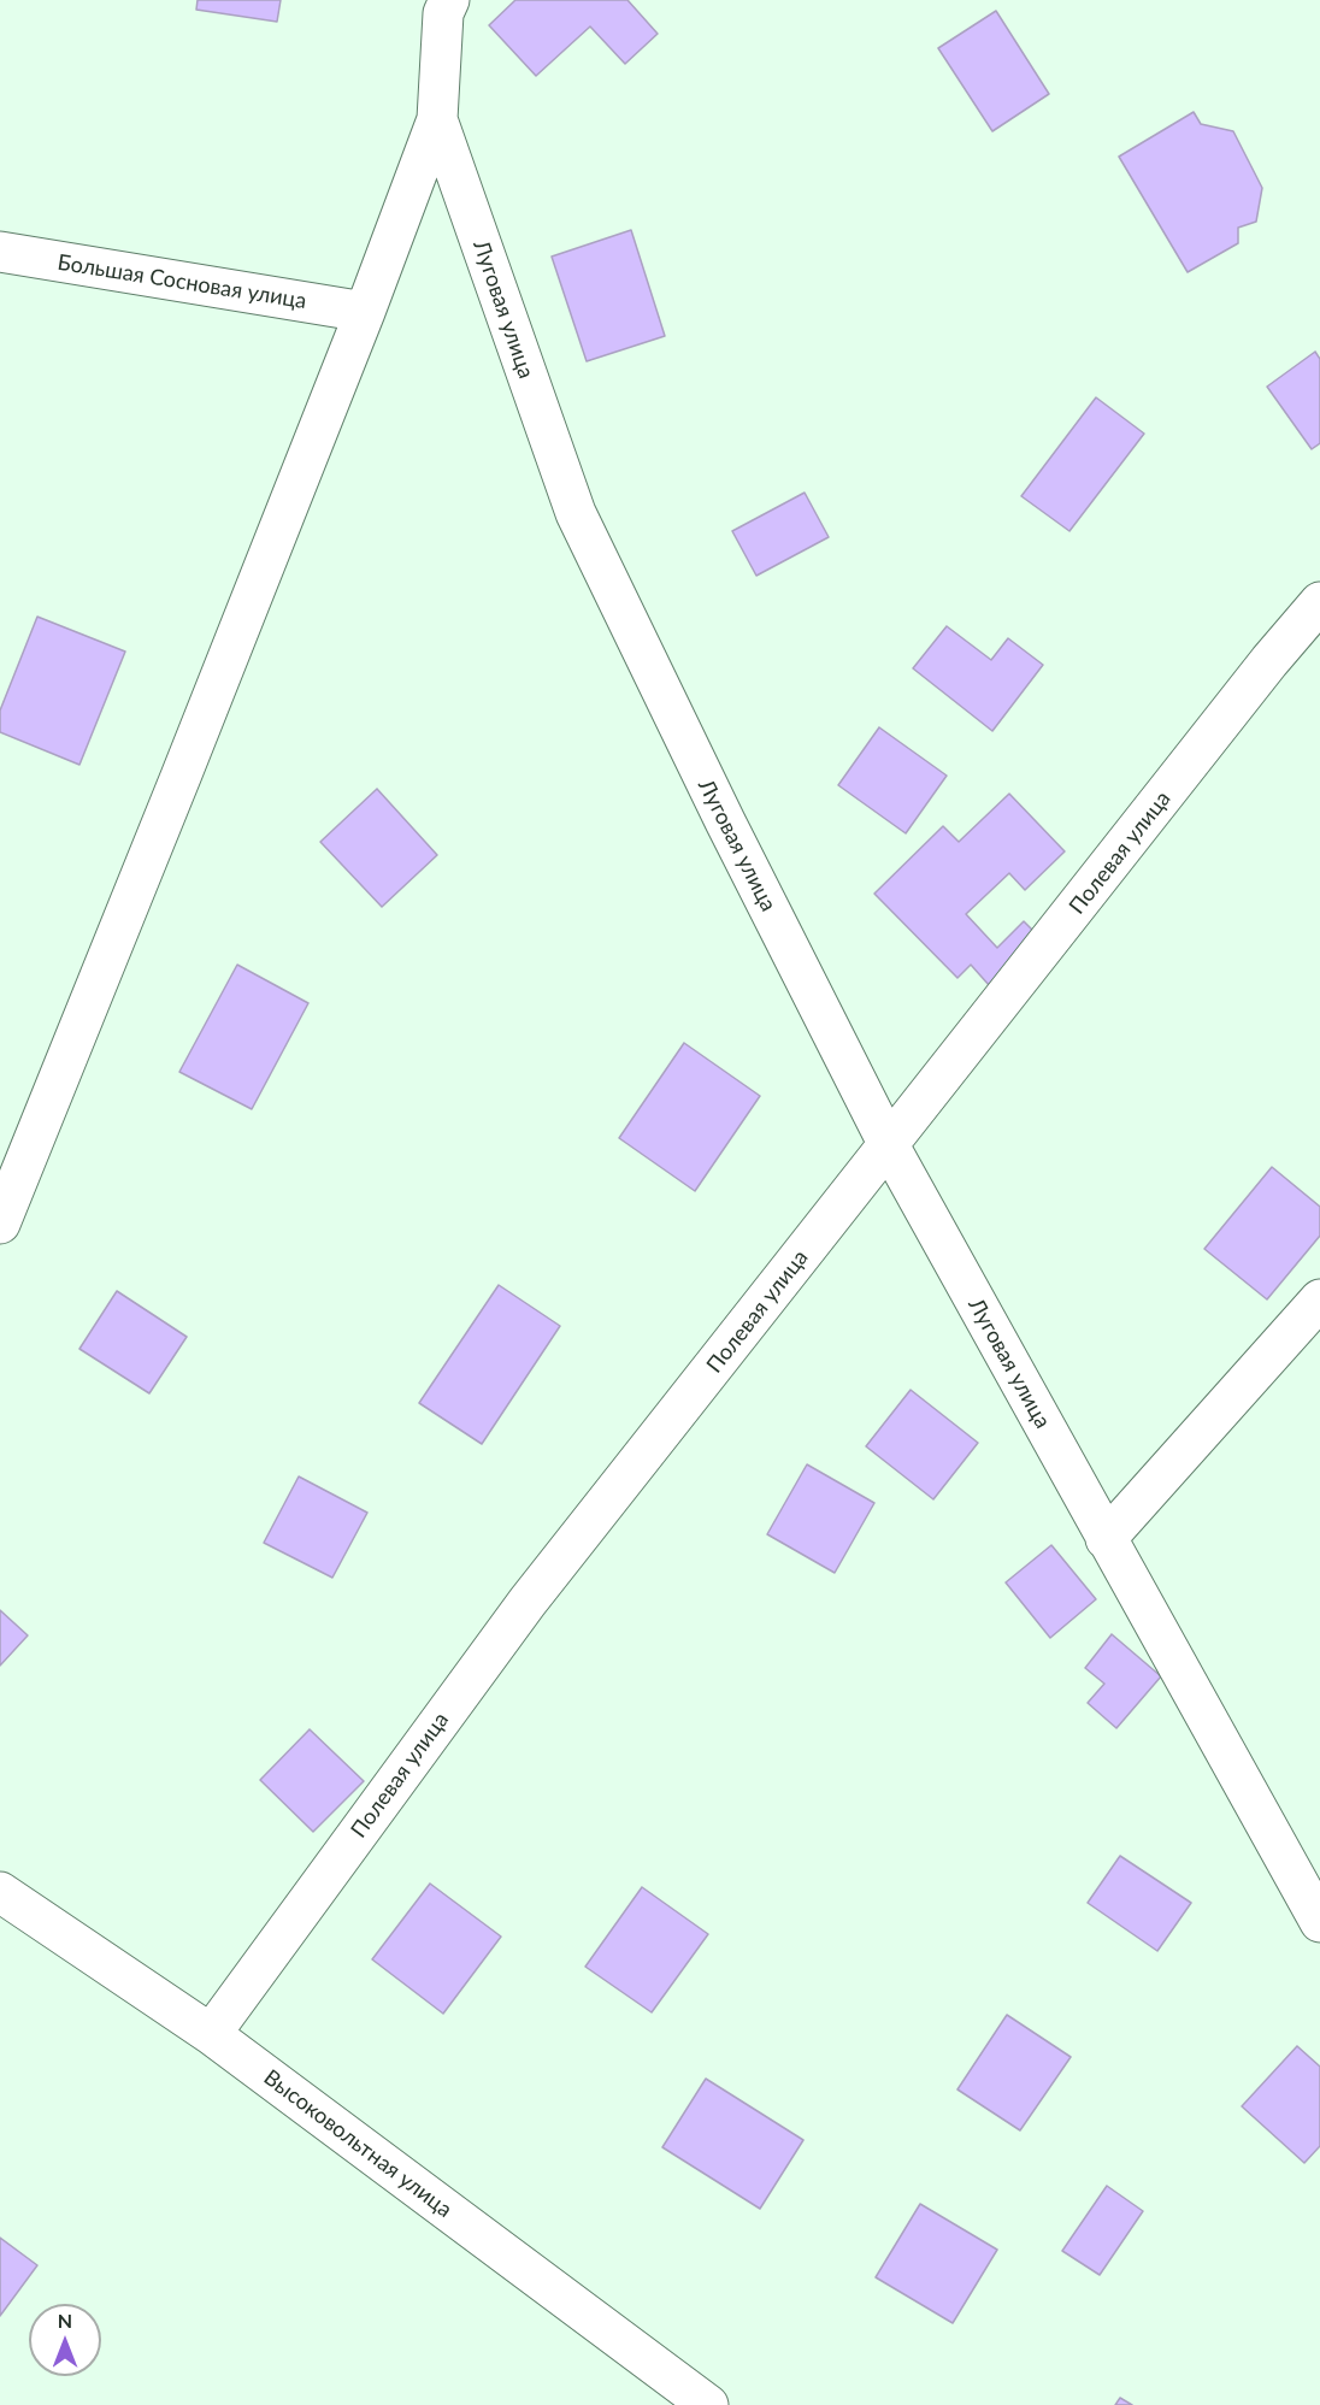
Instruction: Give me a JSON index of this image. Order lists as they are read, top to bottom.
{
  "streets": {
    "street": [
      "Большая Сосновая улица",
      "Луговая улица",
      "Полевая улица",
      "Высоковольтная улица"
    ]
  },
  "crossings": [
    ["Луговая улица", "Полевая улица"],
    ["Полевая улица", "Высоковольтная улица"]
  ],
  "north": "top"
}
